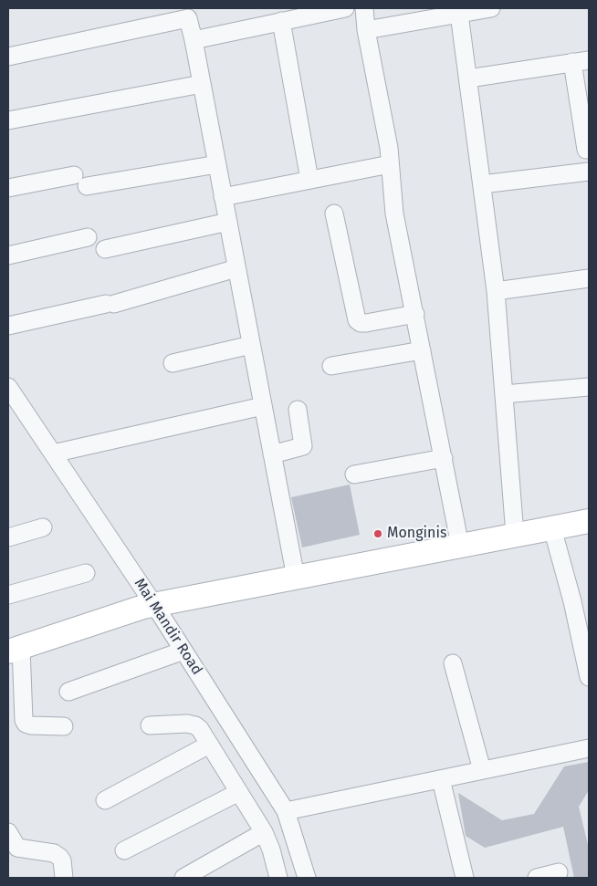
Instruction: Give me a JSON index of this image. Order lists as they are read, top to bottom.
{
  "streets": {
    "street": ["Mai Mandir Road"]
  },
  "places": ["Monginis"]
}
